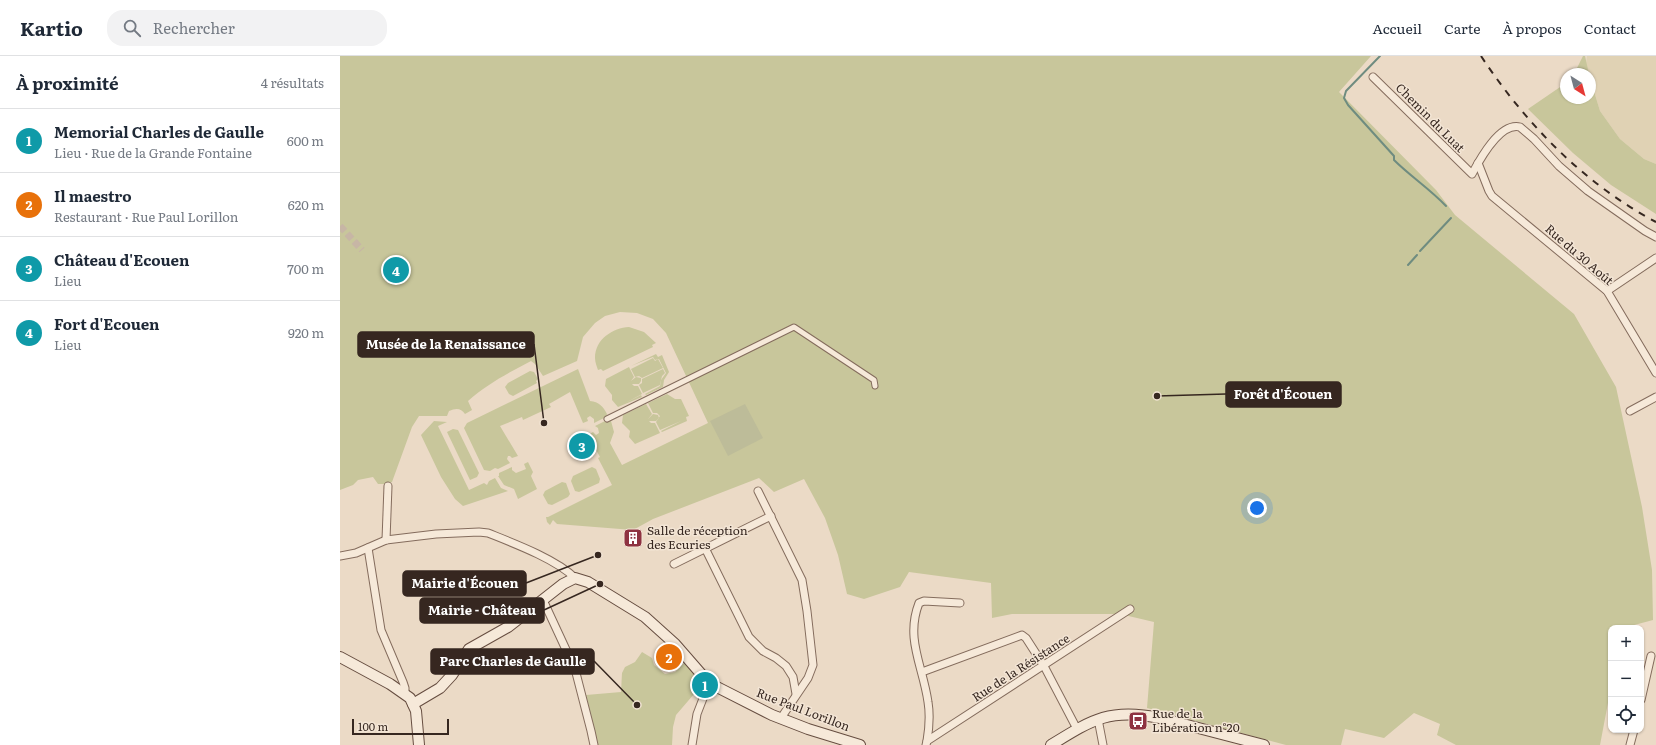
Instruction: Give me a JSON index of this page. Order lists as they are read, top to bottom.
{
  "streets": {
    "main road": ["Rue Paul Lorillon"],
    "street": ["Chemin du Luat", "Rue du 30 Août", "Rue de la Résistance"]
  },
  "crossings": [
    ["Chemin du Luat", "Rue du 30 Août"]
  ],
  "places": {
    "other": [
      "Forêt d'Écouen",
      "Musée de la Renaissance",
      "Mairie d'Écouen",
      "Mairie - Château",
      "Parc Charles de Gaulle"
    ],
    "building": ["Salle de réception des Ecuries"],
    "bus stop": ["Rue de la Libération n°20"]
  },
  "scale_bar": "100 m",
  "north": "bottom right",
  "page": {
    "header": "Kartio",
    "search": "Rechercher",
    "nav": [
      "Accueil",
      "Carte",
      "À propos",
      "Contact"
    ],
    "heading": ["À proximité", "4 résultats"],
    "list": [
      {
        "mark": "1",
        "name": "Memorial Charles de Gaulle",
        "note": "Lieu · Rue de la Grande Fontaine",
        "value": "600 m"
      },
      {
        "mark": "2",
        "name": "Il maestro",
        "note": "Restaurant · Rue Paul Lorillon",
        "value": "620 m"
      },
      {
        "mark": "3",
        "name": "Château d'Ecouen",
        "note": "Lieu",
        "value": "700 m"
      },
      {
        "mark": "4",
        "name": "Fort d'Ecouen",
        "note": "Lieu",
        "value": "920 m"
      }
    ],
    "pins": [
      "4",
      "3",
      "2",
      "1"
    ],
    "map_buttons": ["+", "−"],
    "scale": "100 m"
  }
}
